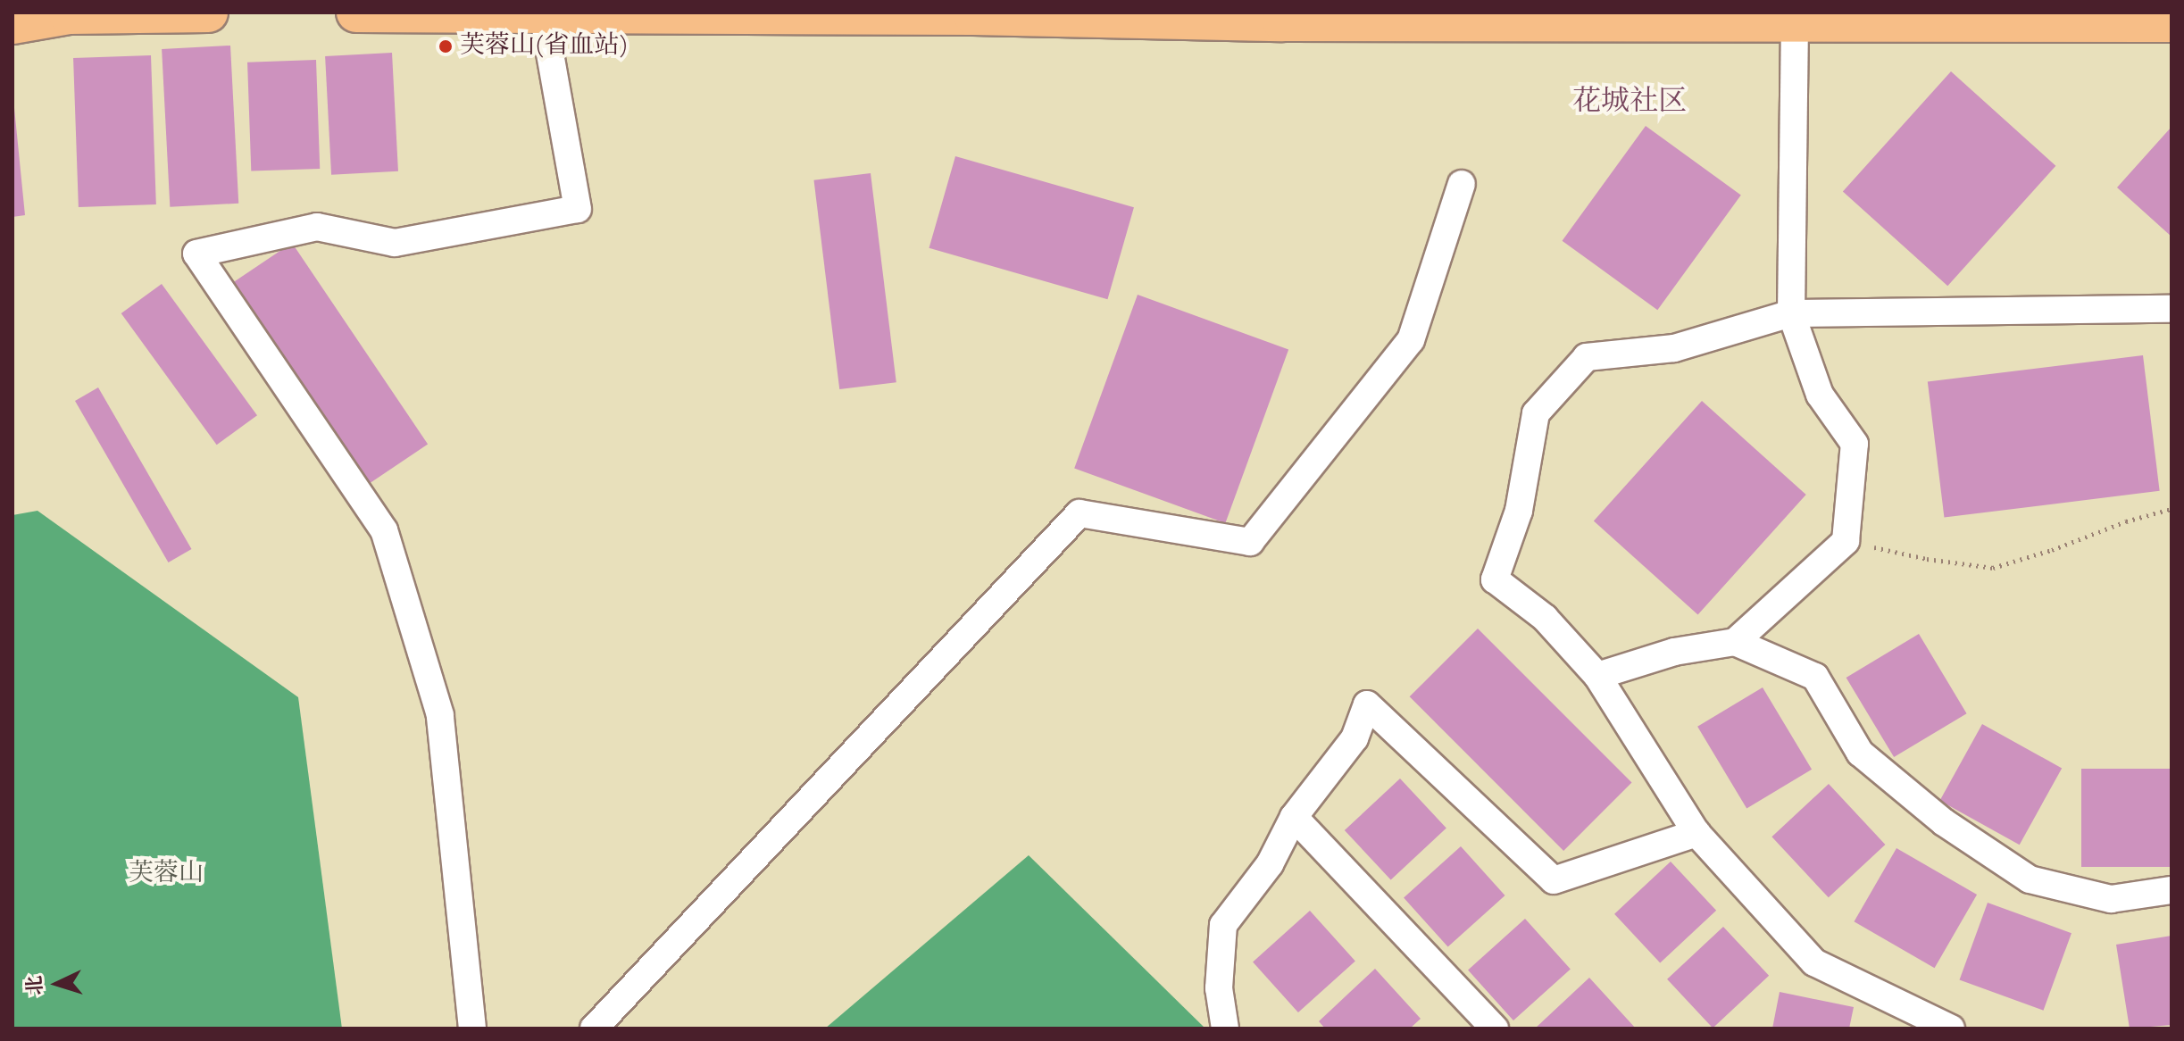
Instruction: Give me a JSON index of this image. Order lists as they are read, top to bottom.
{
  "districts": ["花城社区"],
  "parks": ["芙蓉山"],
  "places": ["芙蓉山(省血站)"],
  "north": "left"
}
